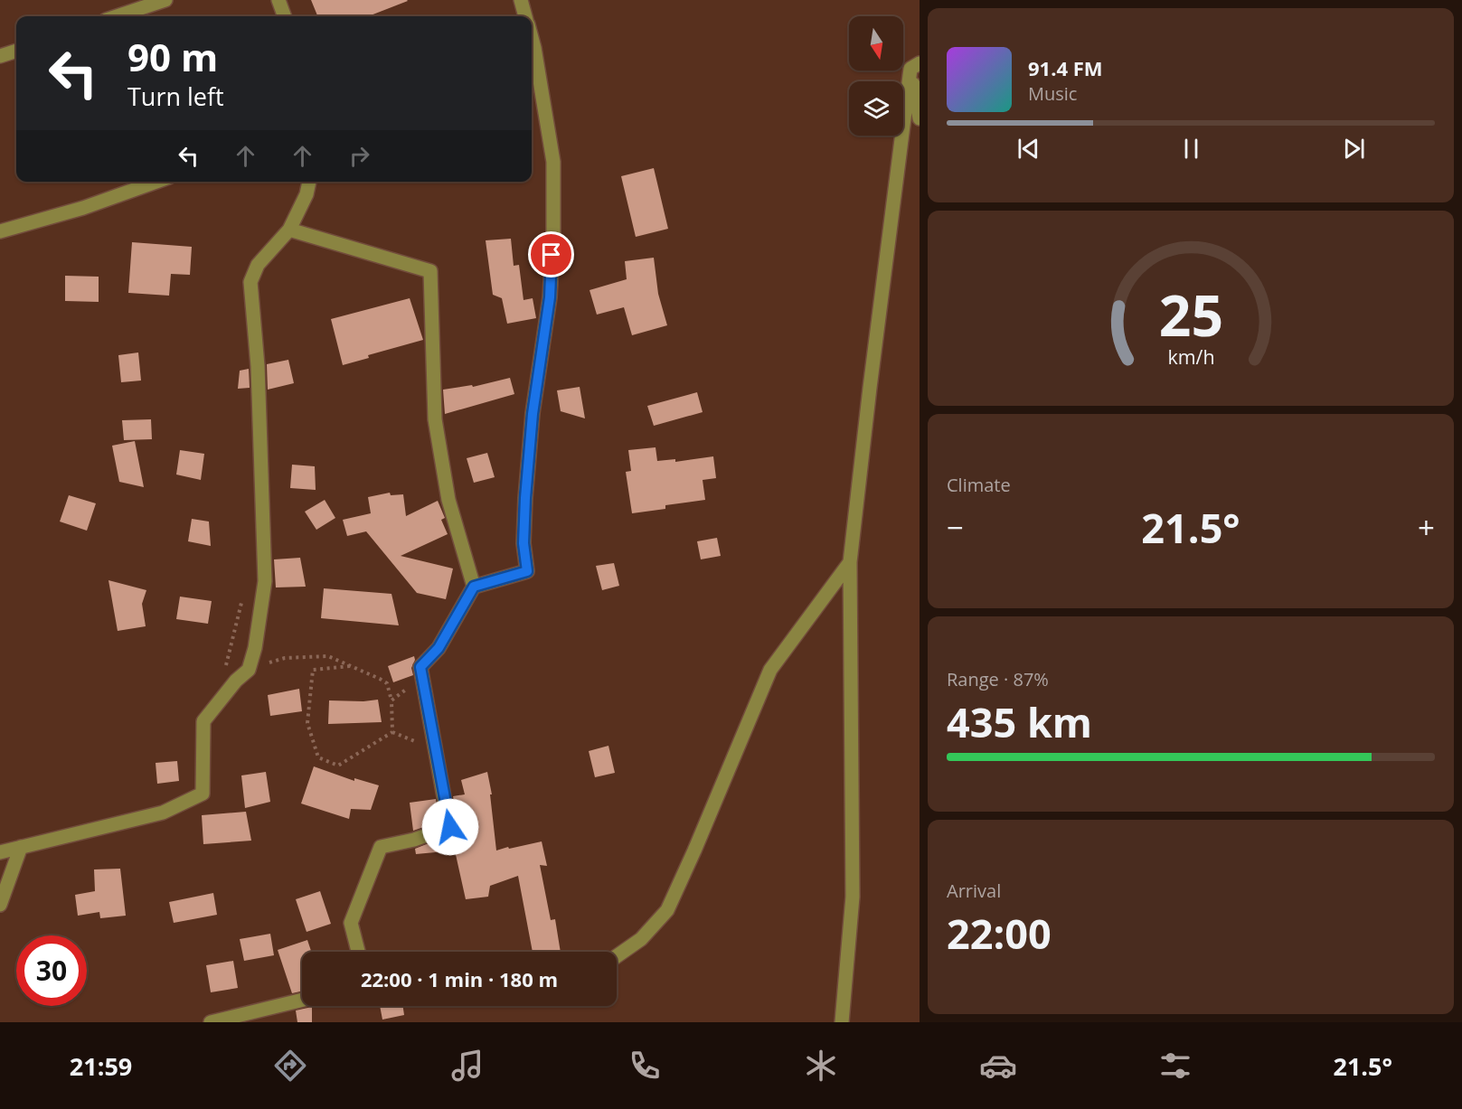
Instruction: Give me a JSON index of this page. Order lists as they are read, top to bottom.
{
  "north": "bottom",
  "page": {
    "turn": ["90 m", "Turn left"],
    "song": ["91.4 FM", "Music"],
    "tile": [
      "Climate",
      ["Range · 87%", "435 km"],
      ["Arrival", "22:00"]
    ],
    "heat": ["−", "21.5°", "+"],
    "limit": "30",
    "trip": "22:00 · 1 min · 180 m",
    "tabs": ["21:59", "21.5°"],
    "gauge": ["25", "km/h"]
  }
}
